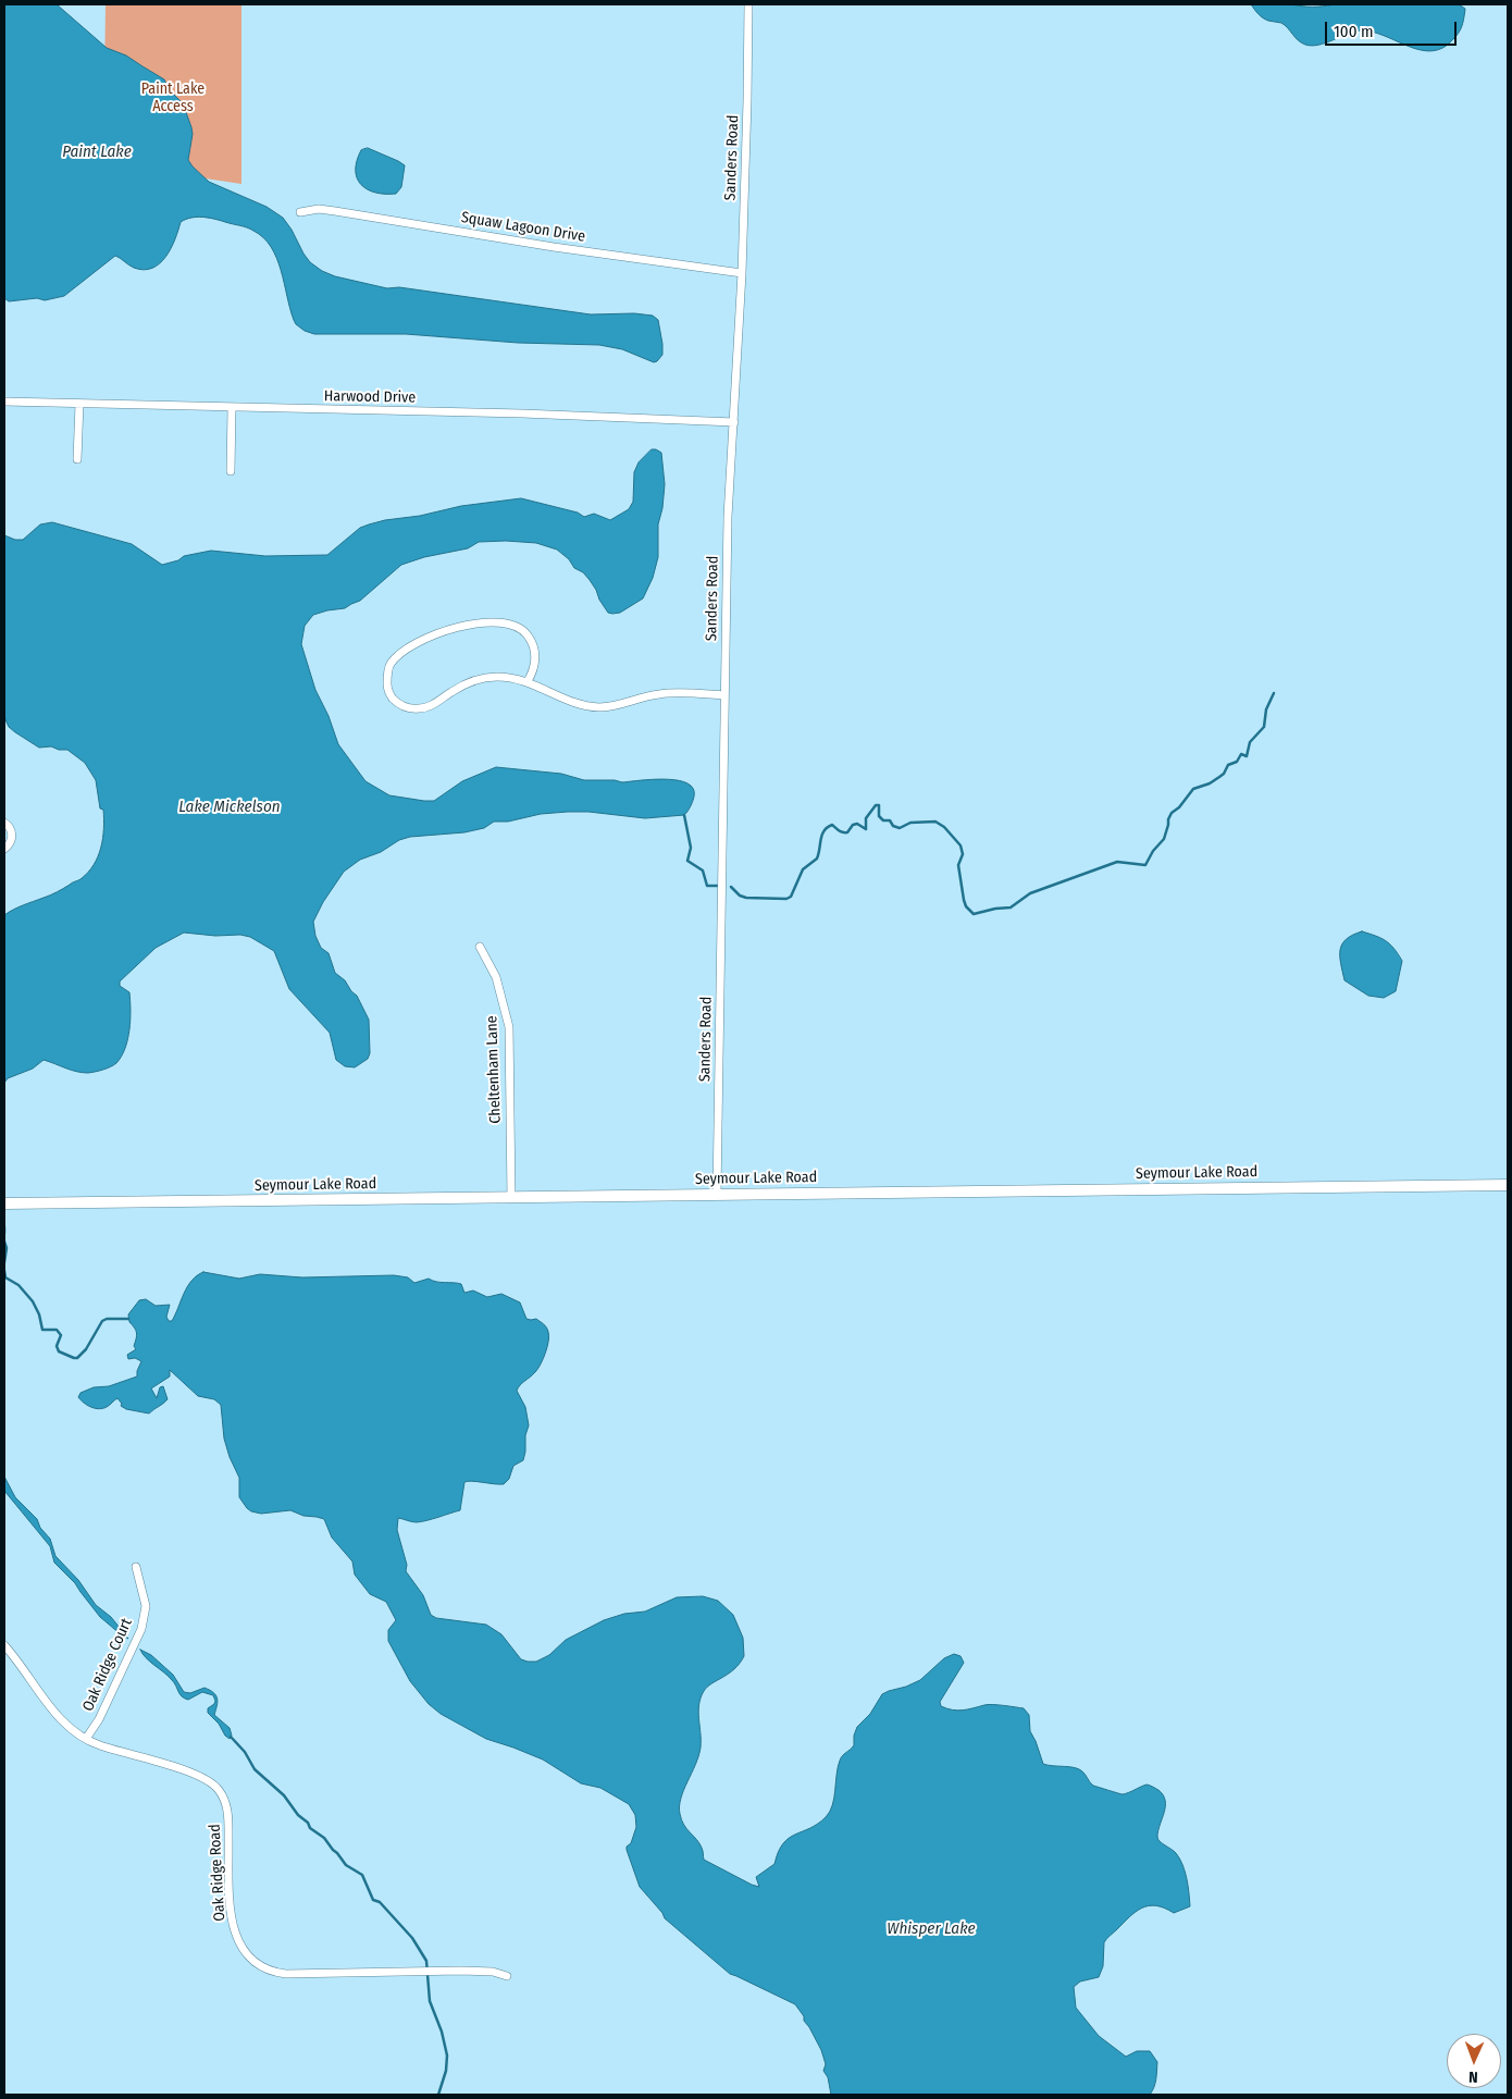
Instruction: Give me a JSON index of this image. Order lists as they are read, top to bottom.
{
  "streets": {
    "street": [
      "Sanders Road",
      "Squaw Lagoon Drive",
      "Harwood Drive",
      "Cheltenham Lane",
      "Seymour Lake Road",
      "Oak Ridge Court",
      "Oak Ridge Road"
    ]
  },
  "crossings": [
    ["Sanders Road", "Squaw Lagoon Drive"],
    ["Sanders Road", "Harwood Drive"],
    ["Sanders Road", "Seymour Lake Road"],
    ["Cheltenham Lane", "Seymour Lake Road"],
    ["Oak Ridge Court", "Oak Ridge Road"]
  ],
  "water": ["Paint Lake", "Lake Mickelson", "Whisper Lake"],
  "parks": ["Paint Lake Access"],
  "scale_bar": "100 m",
  "north": "bottom"
}
